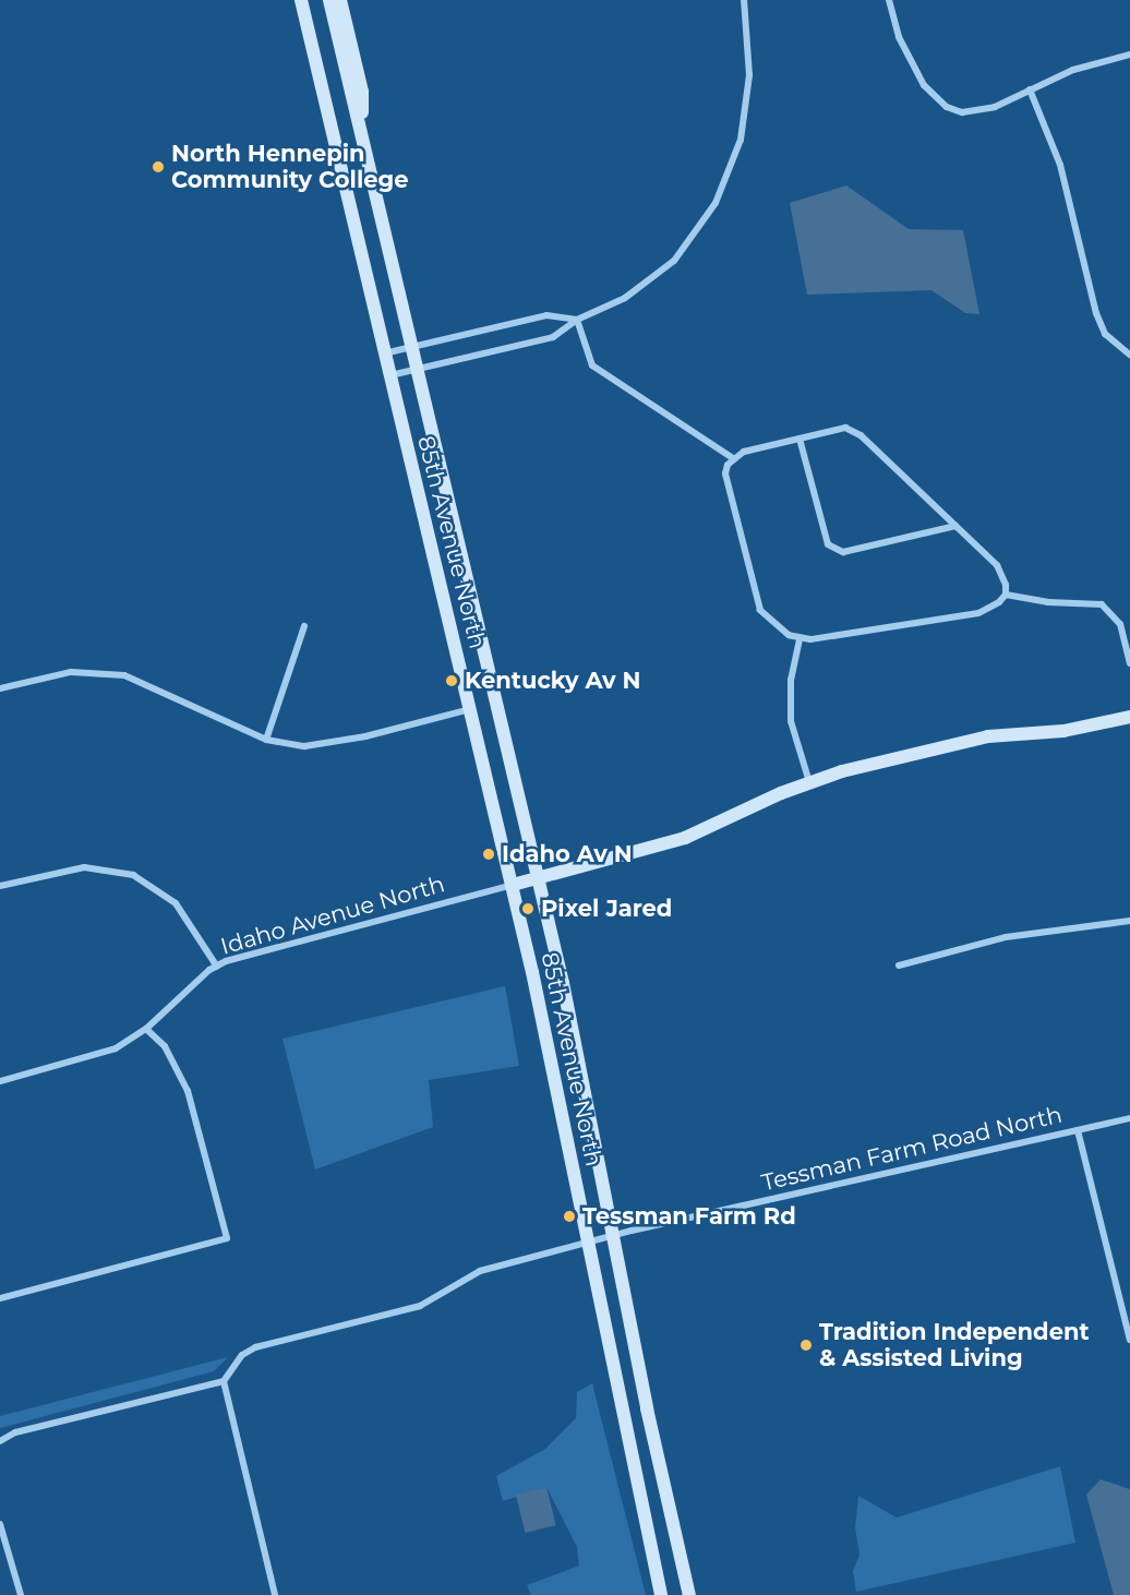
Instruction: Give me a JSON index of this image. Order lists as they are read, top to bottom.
{
  "streets": {
    "main road": ["85th Avenue North"],
    "street": ["Idaho Avenue North", "Tessman Farm Road North"]
  },
  "crossings": [
    ["85th Avenue North", "Idaho Avenue North"],
    ["85th Avenue North", "Tessman Farm Road North"]
  ],
  "places": [
    "North Hennepin Community College",
    "Kentucky Av N",
    "Idaho Av N",
    "Pixel Jared",
    "Tessman Farm Rd",
    "Tradition Independent & Assisted Living"
  ]
}
